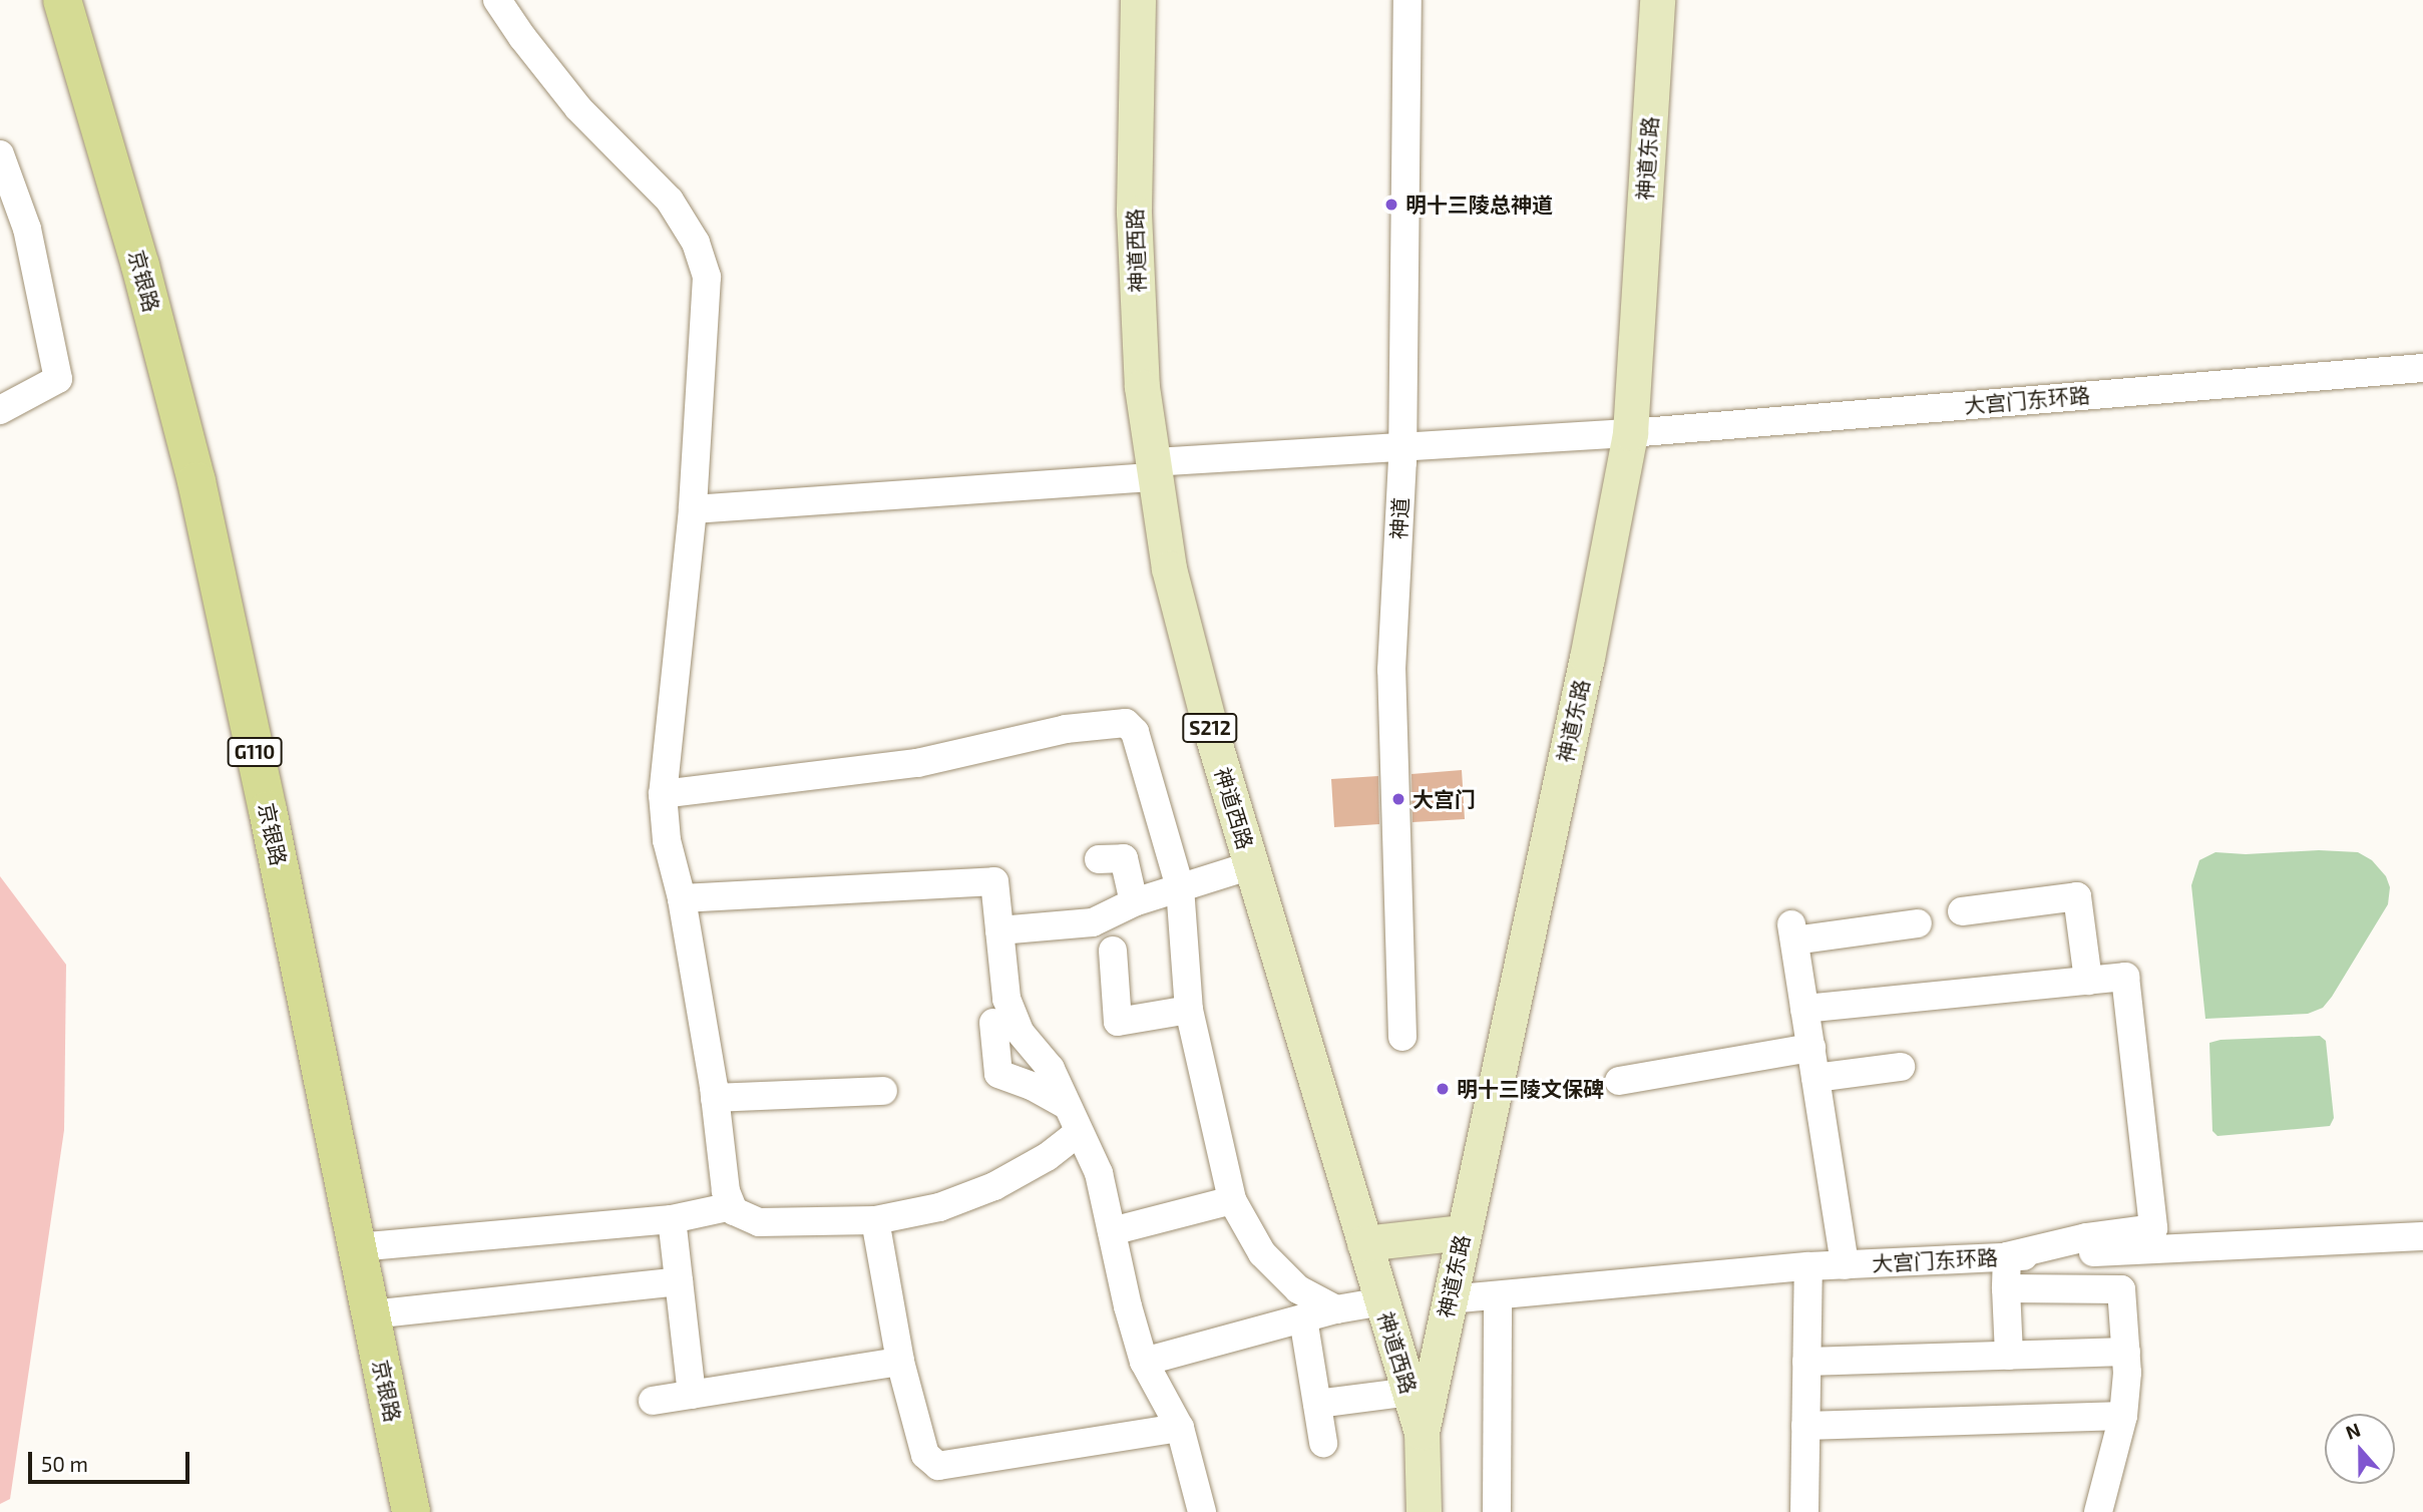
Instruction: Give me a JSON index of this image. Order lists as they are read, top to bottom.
{
  "streets": {
    "highway": ["京银路", "G110"],
    "main road": ["神道东路", "神道西路", "S212"],
    "street": ["大宫门东环路", "神道"]
  },
  "crossings": [
    ["神道东路", "神道西路"],
    ["神道东路", "大宫门东环路"],
    ["神道东路", "S212"],
    ["神道西路", "大宫门东环路"],
    ["神道西路", "S212"],
    ["大宫门东环路", "神道"]
  ],
  "places": ["明十三陵总神道", "大宫门", "明十三陵文保碑"],
  "scale_bar": "50 m",
  "north": "top"
}
